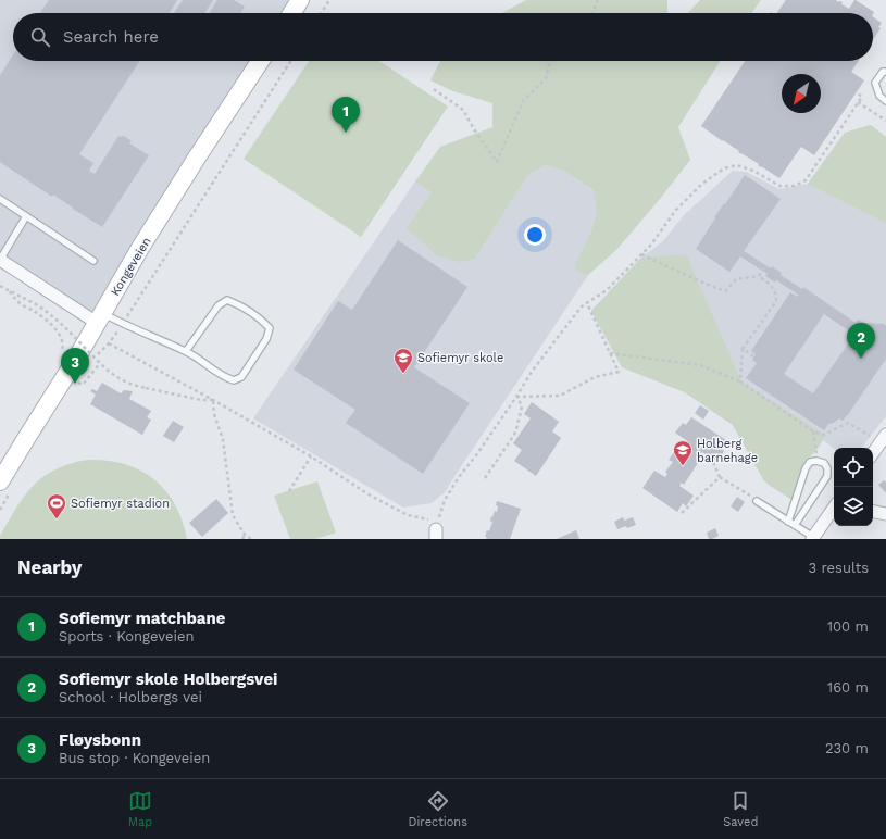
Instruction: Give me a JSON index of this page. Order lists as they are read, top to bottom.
{
  "streets": {
    "main road": ["Kongeveien"]
  },
  "places": {
    "school or university": ["Sofiemyr skole", "Holberg barnehage"],
    "sports": ["Sofiemyr stadion"]
  },
  "north": "bottom left",
  "page": {
    "search": "Search here",
    "pins": ["1", "2", "3"],
    "heading": ["Nearby", "3 results"],
    "list": [
      {
        "mark": "1",
        "name": "Sofiemyr matchbane",
        "note": "Sports · Kongeveien",
        "value": "100 m"
      },
      {
        "mark": "2",
        "name": "Sofiemyr skole Holbergsvei",
        "note": "School · Holbergs vei",
        "value": "160 m"
      },
      {
        "mark": "3",
        "name": "Fløysbonn",
        "note": "Bus stop · Kongeveien",
        "value": "230 m"
      }
    ],
    "nav": ["Map", "Directions", "Saved"]
  }
}
